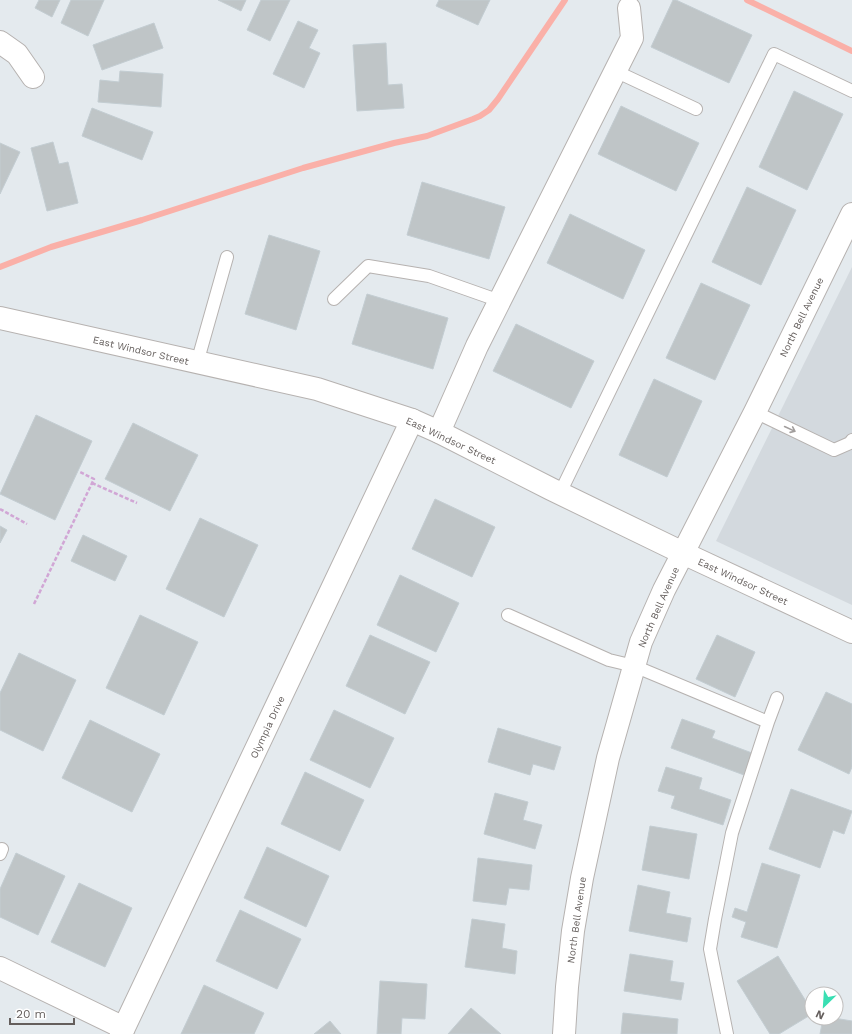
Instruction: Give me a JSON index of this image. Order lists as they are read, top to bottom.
{
  "streets": {
    "street": ["North Bell Avenue", "East Windsor Street", "Olympia Drive"]
  },
  "crossings": [
    ["North Bell Avenue", "East Windsor Street"],
    ["East Windsor Street", "Olympia Drive"]
  ],
  "scale_bar": "20 m",
  "north": "bottom left"
}
